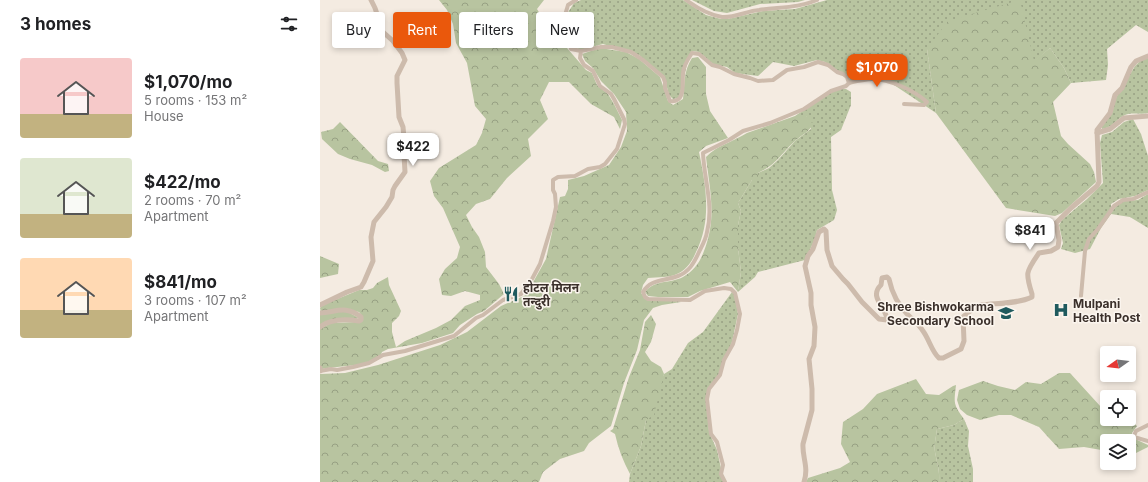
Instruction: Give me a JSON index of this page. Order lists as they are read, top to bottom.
{
  "places": {
    "restaurant": ["होटल मिलन तन्दुरी"],
    "hospital": ["Mulpani Health Post"],
    "school or university": ["Shree Bishwokarma Secondary School"]
  },
  "north": "left",
  "page": {
    "heading": "3 homes",
    "chip": [
      "Buy",
      "Rent",
      "Filters",
      "New"
    ],
    "list": [
      {
        "name": "$1,070/mo",
        "note": "5 rooms · 153 m² · House"
      },
      {
        "name": "$422/mo",
        "note": "2 rooms · 70 m² · Apartment"
      },
      {
        "name": "$841/mo",
        "note": "3 rooms · 107 m² · Apartment"
      }
    ],
    "price": ["$1,070", "$422", "$841"]
  }
}
